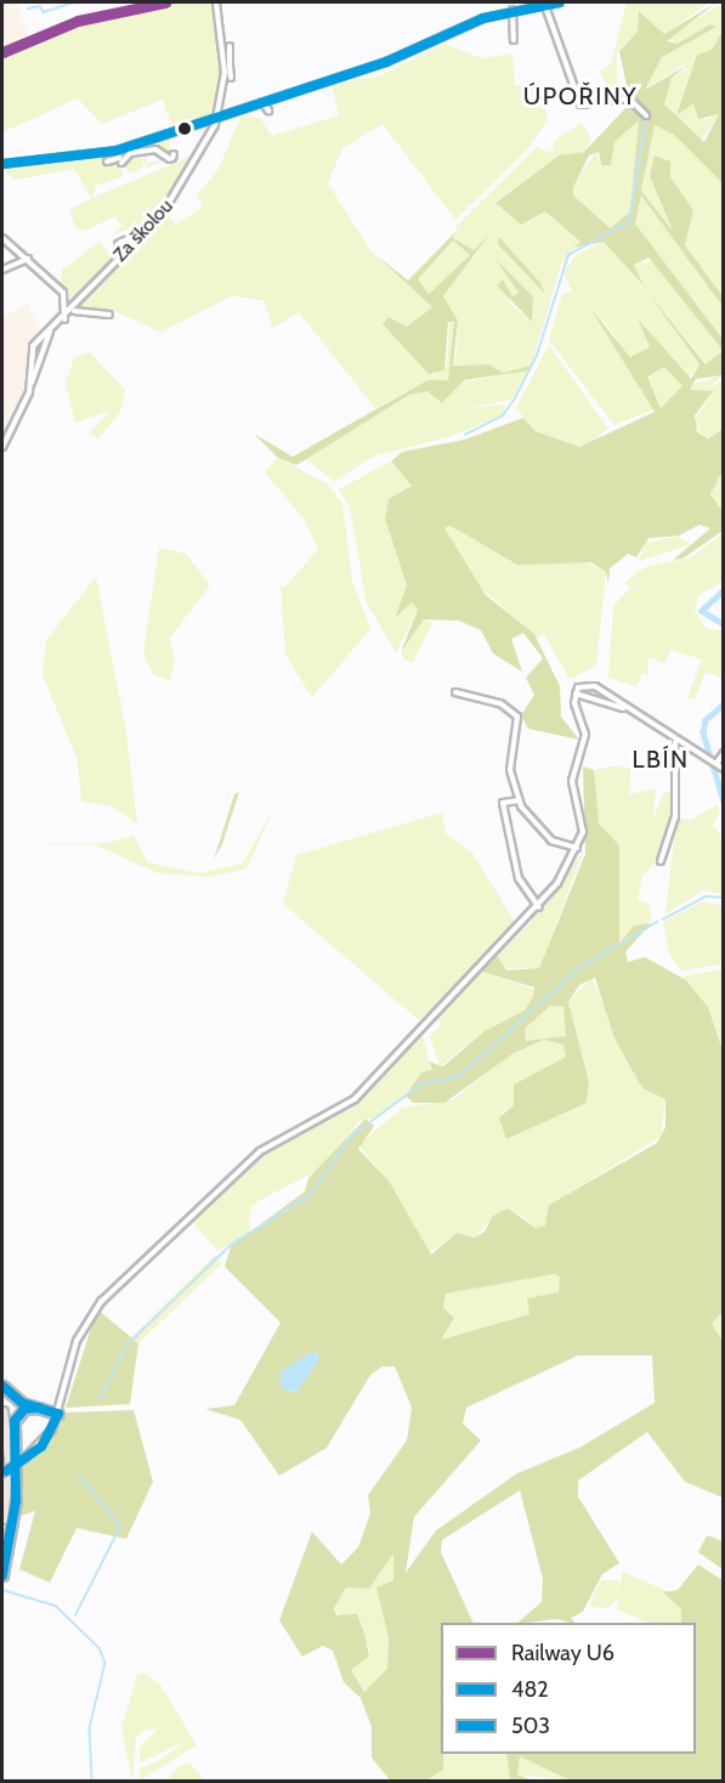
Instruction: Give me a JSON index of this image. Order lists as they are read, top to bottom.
{
  "streets": {
    "street": ["Za školou"]
  },
  "districts": ["ÚPOŘINY", "LBÍN"],
  "lines": ["rail line U6", "transit line 482", "transit line 503"],
  "legend": ["Railway U6", "482", "503"]
}
